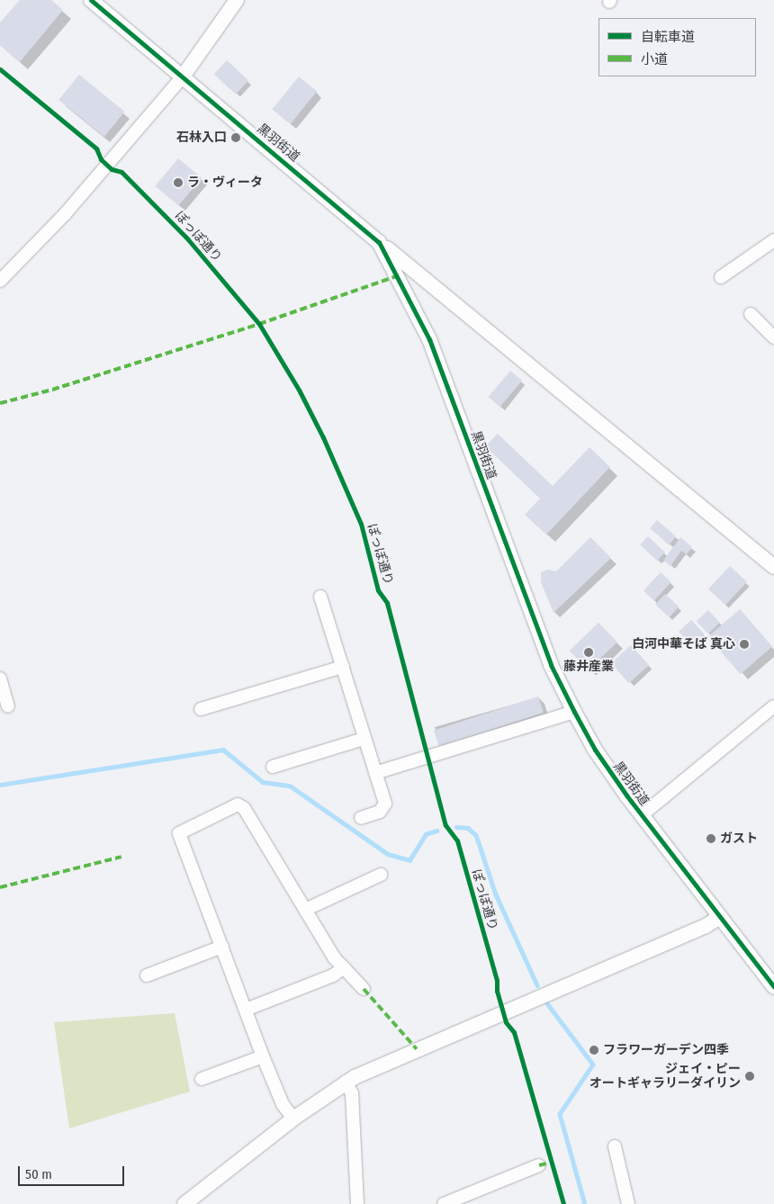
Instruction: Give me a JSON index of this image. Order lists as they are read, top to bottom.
{
  "streets": {
    "street": ["黒羽街道"],
    "cycle path": ["ぽっぽ通り"]
  },
  "places": [
    "石林入口",
    "ラ・ヴィータ",
    "白河中華そば 真心",
    "藤井産業",
    "ガスト",
    "フラワーガーデン四季",
    "ジェイ・ピー オートギャラリーダイリン"
  ],
  "legend": ["自転車道", "小道"],
  "scale_bar": "50 m"
}
